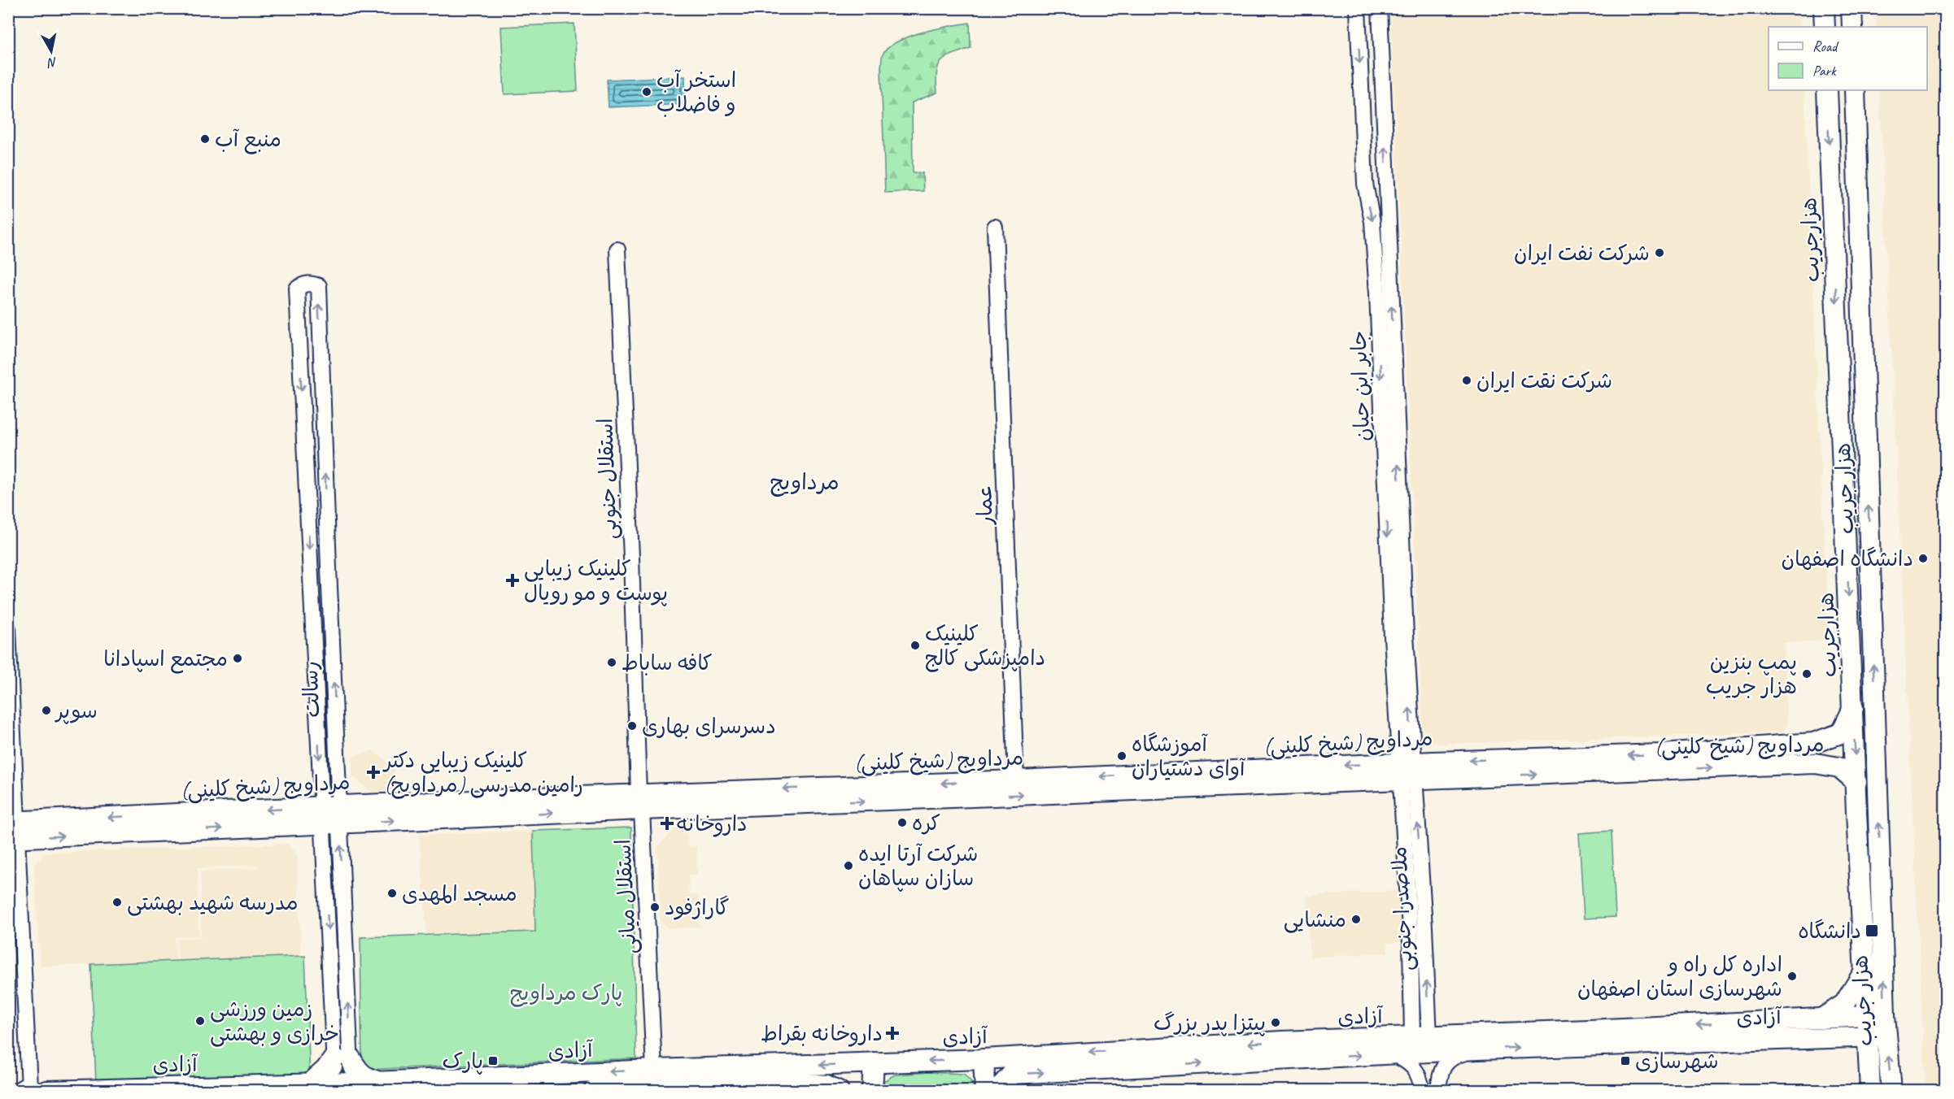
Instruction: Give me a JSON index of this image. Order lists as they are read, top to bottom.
{
  "streets": {
    "main road": [
      "هزارجریب",
      "هزار جریب",
      "مرداویج (شیخ کلینی)",
      "آزادی"
    ],
    "street": [
      "جابر ابن حیان",
      "استقلال جنوبی",
      "عمار",
      "رسالت",
      "استقلال میانی",
      "ملاصدرا جنوبی"
    ]
  },
  "crossings": [
    ["هزارجریب", "مرداویج (شیخ کلینی)"],
    ["هزارجریب", "آزادی"],
    ["جابر ابن حیان", "مرداویج (شیخ کلینی)"],
    ["جابر ابن حیان", "ملاصدرا جنوبی"],
    ["استقلال جنوبی", "مرداویج (شیخ کلینی)"],
    ["استقلال جنوبی", "استقلال میانی"],
    ["هزار جریب", "آزادی"],
    ["عمار", "مرداویج (شیخ کلینی)"],
    ["رسالت", "مرداویج (شیخ کلینی)"],
    ["رسالت", "آزادی"],
    ["مرداویج (شیخ کلینی)", "استقلال میانی"],
    ["مرداویج (شیخ کلینی)", "ملاصدرا جنوبی"],
    ["استقلال میانی", "آزادی"],
    ["ملاصدرا جنوبی", "آزادی"]
  ],
  "one_way": ["هزارجریب", "هزار جریب"],
  "districts": ["مرداویج"],
  "parks": ["پارک مرداویج"],
  "places": {
    "other": [
      "استخر آب و فاضلاب",
      "منبع آب",
      "شرکت نفت ایران",
      "شرکت نقت ایران",
      "دانشگاه اصفهان",
      "کلینیک دامپزشکی کالج",
      "مجتمع اسپادانا",
      "کافه ساباط",
      "پمپ بنزین هزار جریب",
      "سوپر",
      "دسرسرای بهاری",
      "آموزشگاه آوای دشتیاران",
      "کره",
      "شرکت آرتا ایده سازان سپاهان",
      "مسجد المهدی",
      "مدرسه شهید بهشتی",
      "گاراژفود",
      "منشایی",
      "اداره کل راه و شهرسازی استان اصفهان",
      "زمین ورزشی خرازی و بهشتی",
      "پیتزا پدر بزرگ"
    ],
    "health": [
      "کلینیک زیبایی پوست و مو رویال",
      "کلینیک زیبایی دکتر رامین مدرسی (مرداویج)",
      "داروخانه",
      "داروخانه بقراط"
    ],
    "transit": ["دانشگاه", "پارک", "شهرسازی"]
  },
  "legend": ["Road", "Park"],
  "north": "bottom"
}
